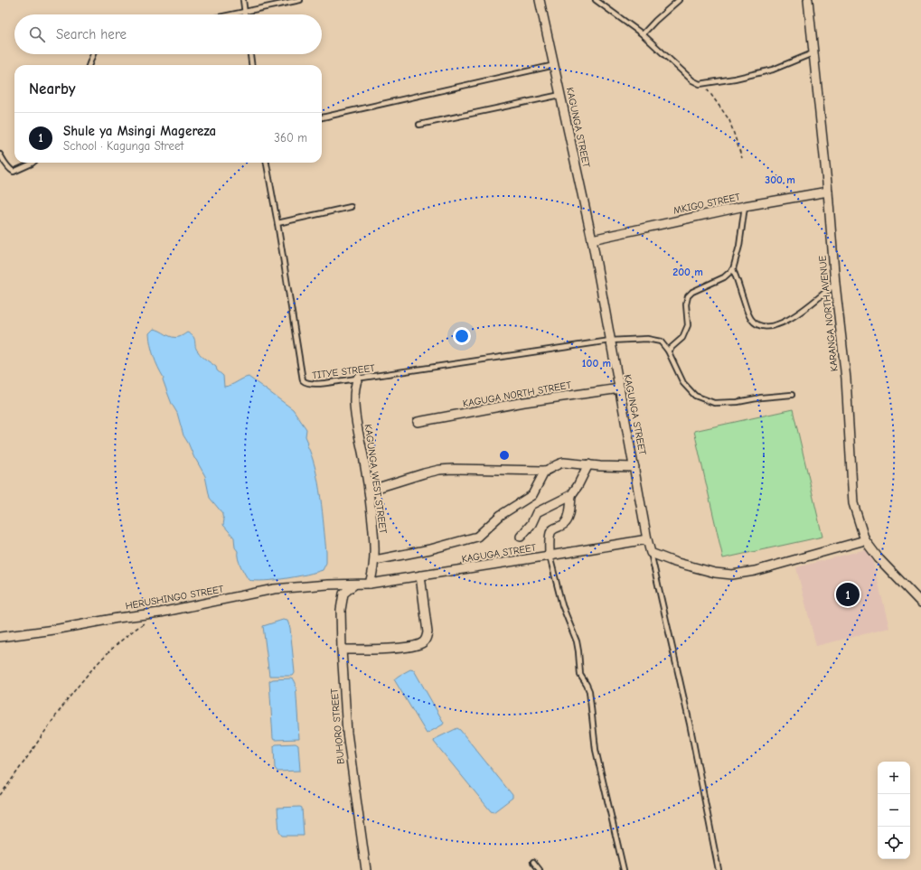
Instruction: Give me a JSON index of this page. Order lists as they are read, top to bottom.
{
  "streets": {
    "street": [
      "KAGUNGA STREET",
      "MKIGO STREET",
      "KARANGA NORTH AVENUE",
      "KAGUGA NORTH STREET",
      "KAGUNGA WEST STREET",
      "KAGUGA STREET",
      "HERUSHINGO STREET",
      "BUHORO STREET"
    ],
    "lane": ["TITYE STREET"]
  },
  "crossings": [
    ["KAGUNGA STREET", "MKIGO STREET"],
    ["KAGUNGA STREET", "TITYE STREET"],
    ["KAGUNGA STREET", "KAGUGA NORTH STREET"],
    ["KAGUNGA STREET", "KAGUGA STREET"],
    ["MKIGO STREET", "KARANGA NORTH AVENUE"],
    ["TITYE STREET", "KAGUNGA WEST STREET"],
    ["KAGUNGA WEST STREET", "KAGUGA STREET"],
    ["KAGUGA STREET", "HERUSHINGO STREET"],
    ["KAGUGA STREET", "BUHORO STREET"],
    ["HERUSHINGO STREET", "BUHORO STREET"]
  ],
  "page": {
    "search": "Search here",
    "heading": "Nearby",
    "list": [
      {
        "mark": "1",
        "name": "Shule ya Msingi Magereza",
        "note": "School · Kagunga Street",
        "value": "360 m"
      }
    ],
    "pins": "1",
    "map_buttons": ["+", "−"]
  },
  "rings": ["300 m", "200 m", "100 m"]
}
